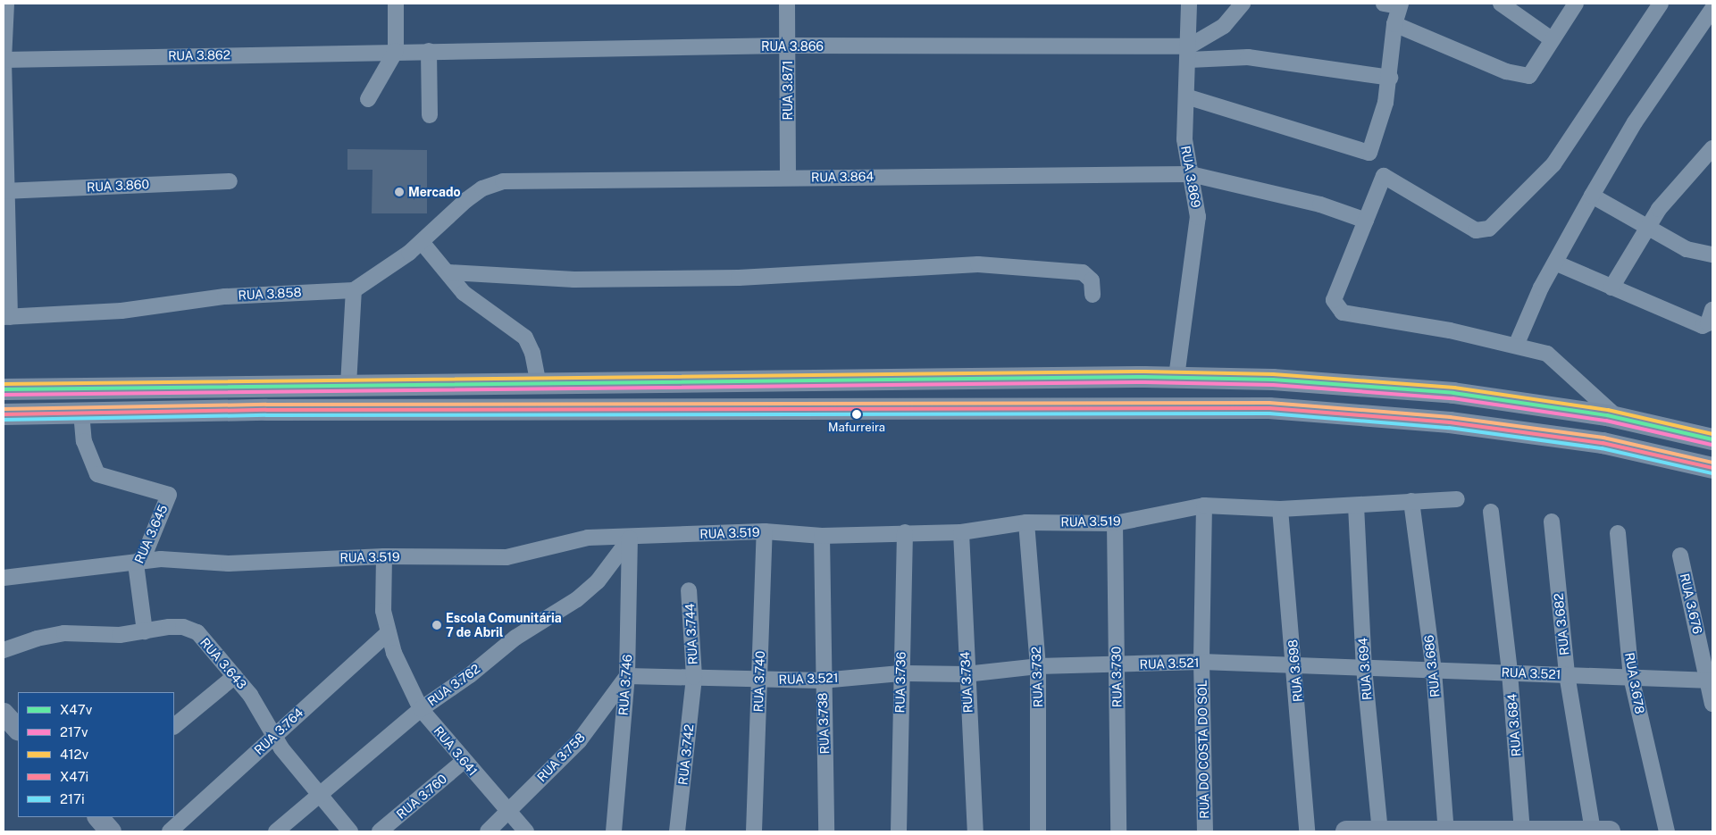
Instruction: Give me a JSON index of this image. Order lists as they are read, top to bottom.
{
  "streets": {
    "street": [
      "RUA 3.866",
      "RUA 3.862",
      "RUA 3.871",
      "RUA 3.864",
      "RUA 3.869",
      "RUA 3.860",
      "RUA 3.858",
      "RUA 3.519",
      "RUA 3.645",
      "RUA 3.676",
      "RUA 3.682",
      "RUA 3.744",
      "RUA 3.643",
      "RUA 3.521",
      "RUA 3.686",
      "RUA 3.694",
      "RUA 3.698",
      "RUA 3.732",
      "RUA 3.730",
      "RUA 3.740",
      "RUA 3.736",
      "RUA 3.734",
      "RUA 3.678",
      "RUA 3.762",
      "RUA 3.746",
      "RUA 3.738",
      "RUA 3.684",
      "RUA 3.764",
      "RUA DO COSTA DO SOL",
      "RUA 3.641",
      "RUA 3.742",
      "RUA 3.758",
      "RUA 3.760"
    ]
  },
  "crossings": [
    ["RUA 3.866", "RUA 3.862"],
    ["RUA 3.866", "RUA 3.871"],
    ["RUA 3.866", "RUA 3.869"],
    ["RUA 3.871", "RUA 3.864"],
    ["RUA 3.864", "RUA 3.869"],
    ["RUA 3.519", "RUA 3.645"],
    ["RUA 3.519", "RUA 3.686"],
    ["RUA 3.519", "RUA 3.694"],
    ["RUA 3.519", "RUA 3.698"],
    ["RUA 3.519", "RUA 3.732"],
    ["RUA 3.519", "RUA 3.730"],
    ["RUA 3.519", "RUA 3.740"],
    ["RUA 3.519", "RUA 3.736"],
    ["RUA 3.519", "RUA 3.734"],
    ["RUA 3.519", "RUA 3.762"],
    ["RUA 3.519", "RUA 3.746"],
    ["RUA 3.519", "RUA 3.738"],
    ["RUA 3.519", "RUA DO COSTA DO SOL"],
    ["RUA 3.519", "RUA 3.641"],
    ["RUA 3.645", "RUA 3.643"],
    ["RUA 3.676", "RUA 3.521"],
    ["RUA 3.682", "RUA 3.521"],
    ["RUA 3.744", "RUA 3.521"],
    ["RUA 3.744", "RUA 3.742"],
    ["RUA 3.643", "RUA 3.762"],
    ["RUA 3.643", "RUA 3.764"],
    ["RUA 3.521", "RUA 3.686"],
    ["RUA 3.521", "RUA 3.694"],
    ["RUA 3.521", "RUA 3.698"],
    ["RUA 3.521", "RUA 3.732"],
    ["RUA 3.521", "RUA 3.730"],
    ["RUA 3.521", "RUA 3.740"],
    ["RUA 3.521", "RUA 3.736"],
    ["RUA 3.521", "RUA 3.734"],
    ["RUA 3.521", "RUA 3.678"],
    ["RUA 3.521", "RUA 3.746"],
    ["RUA 3.521", "RUA 3.738"],
    ["RUA 3.521", "RUA 3.684"],
    ["RUA 3.521", "RUA DO COSTA DO SOL"],
    ["RUA 3.521", "RUA 3.742"],
    ["RUA 3.521", "RUA 3.758"],
    ["RUA 3.762", "RUA 3.746"],
    ["RUA 3.762", "RUA 3.641"],
    ["RUA 3.746", "RUA 3.758"],
    ["RUA 3.764", "RUA 3.641"],
    ["RUA 3.641", "RUA 3.758"],
    ["RUA 3.641", "RUA 3.760"]
  ],
  "places": ["Mercado", "Mafurreira", "Escola Comunitária 7 de Abril"],
  "lines": [
    "transit line 412v",
    "transit line X47v",
    "transit line 217v",
    "transit line X47i",
    "transit line 217i"
  ],
  "legend": [
    "X47v",
    "217v",
    "412v",
    "X47i",
    "217i"
  ]
}
